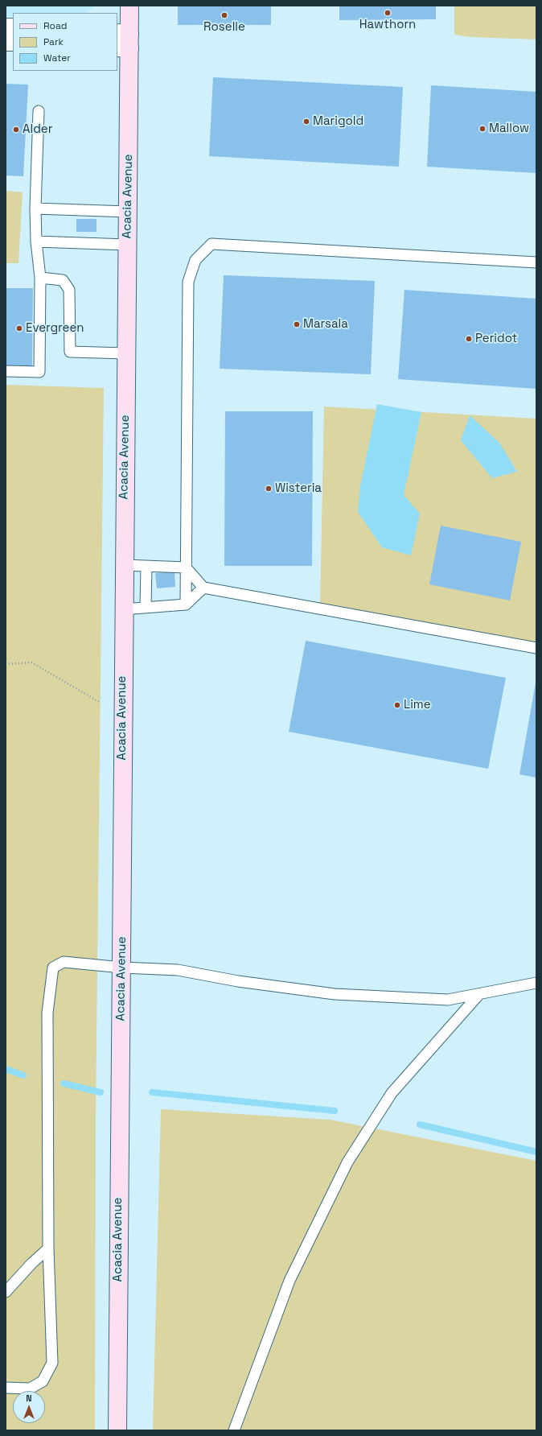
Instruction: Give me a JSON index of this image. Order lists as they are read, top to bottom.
{
  "streets": {
    "street": ["Acacia Avenue"]
  },
  "places": [
    "Hawthorn",
    "Roselle",
    "Marigold",
    "Mallow",
    "Alder",
    "Marsala",
    "Evergreen",
    "Peridot",
    "Wisteria",
    "Lime"
  ],
  "legend": ["Road", "Park", "Water"],
  "north": "top"
}
